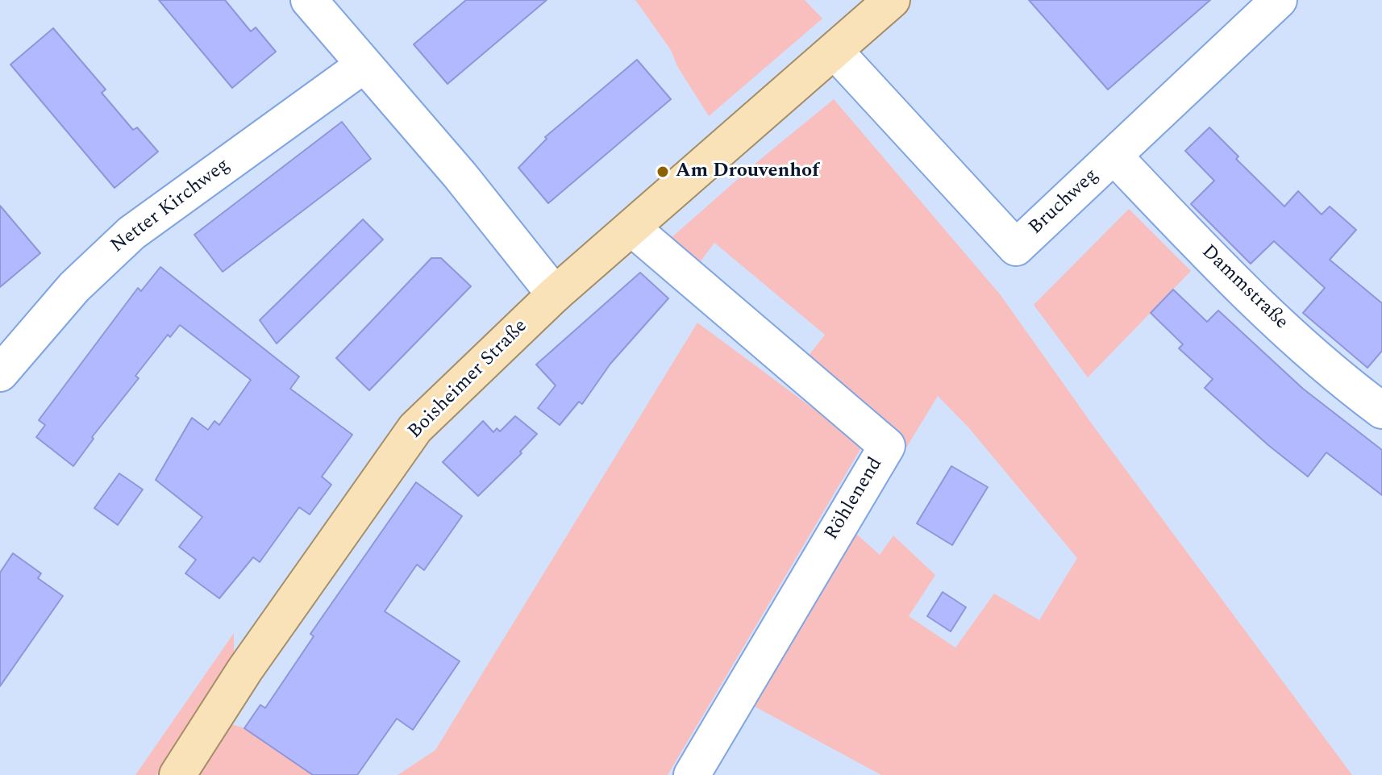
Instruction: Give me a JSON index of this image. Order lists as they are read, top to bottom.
{
  "streets": {
    "main road": ["Boisheimer Straße"],
    "street": [
      "Bruchweg",
      "Netter Kirchweg",
      "Dammstraße",
      "Röhlenend"
    ]
  },
  "crossings": [
    ["Bruchweg", "Dammstraße"],
    ["Bruchweg", "Boisheimer Straße"],
    ["Boisheimer Straße", "Röhlenend"]
  ],
  "places": ["Am Drouvenhof"]
}
